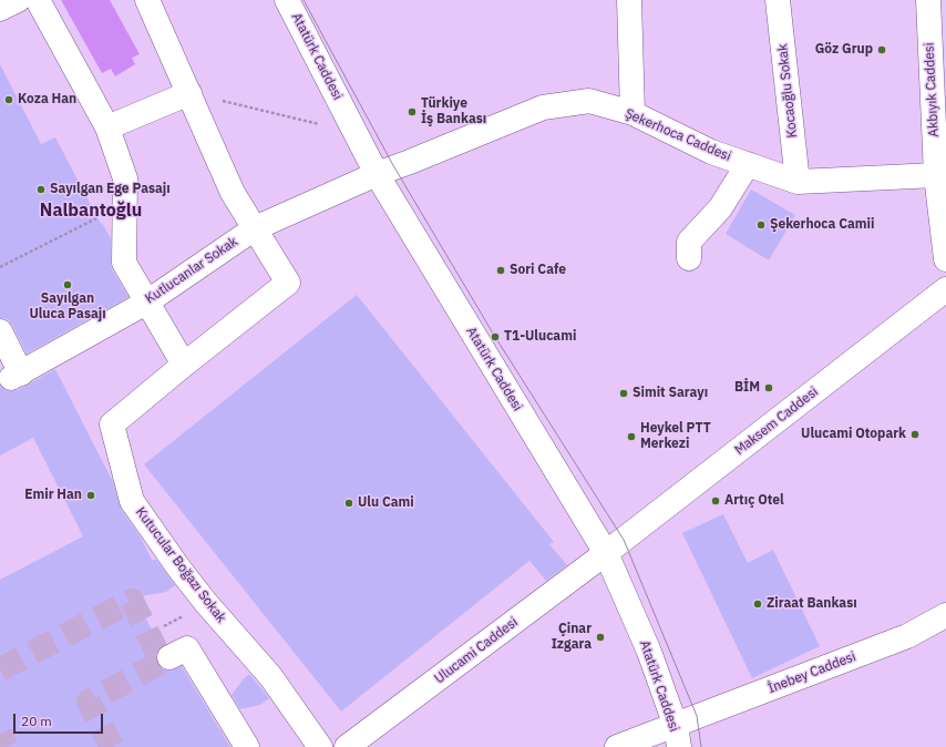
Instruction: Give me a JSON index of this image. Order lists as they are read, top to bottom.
{
  "streets": {
    "street": [
      "Atatürk Caddesi",
      "Akbıyık Caddesi",
      "Kocaoğlu Sokak",
      "Şekerhoca Caddesi",
      "Kutlucanlar Sokak",
      "Maksem Caddesi",
      "Kutucular Boğazı Sokak",
      "Ulucami Caddesi",
      "İnebey Caddesi"
    ]
  },
  "crossings": [
    ["Atatürk Caddesi", "Şekerhoca Caddesi"],
    ["Atatürk Caddesi", "Kutlucanlar Sokak"],
    ["Atatürk Caddesi", "Maksem Caddesi"],
    ["Atatürk Caddesi", "Ulucami Caddesi"],
    ["Atatürk Caddesi", "İnebey Caddesi"],
    ["Akbıyık Caddesi", "Şekerhoca Caddesi"],
    ["Kocaoğlu Sokak", "Şekerhoca Caddesi"],
    ["Şekerhoca Caddesi", "Kutlucanlar Sokak"],
    ["Maksem Caddesi", "Ulucami Caddesi"]
  ],
  "districts": ["Nalbantoğlu"],
  "places": [
    "Göz Grup",
    "Koza Han",
    "Türkiye İş Bankası",
    "Sayılgan Ege Pasajı",
    "Şekerhoca Camii",
    "Sori Cafe",
    "Sayılgan Uluca Pasajı",
    "T1-Ulucami",
    "BİM",
    "Simit Sarayı",
    "Ulucami Otopark",
    "Heykel PTT Merkezi",
    "Emir Han",
    "Artıç Otel",
    "Ulu Cami",
    "Ziraat Bankası",
    "Çinar Izgara"
  ],
  "scale_bar": "20 m"
}
